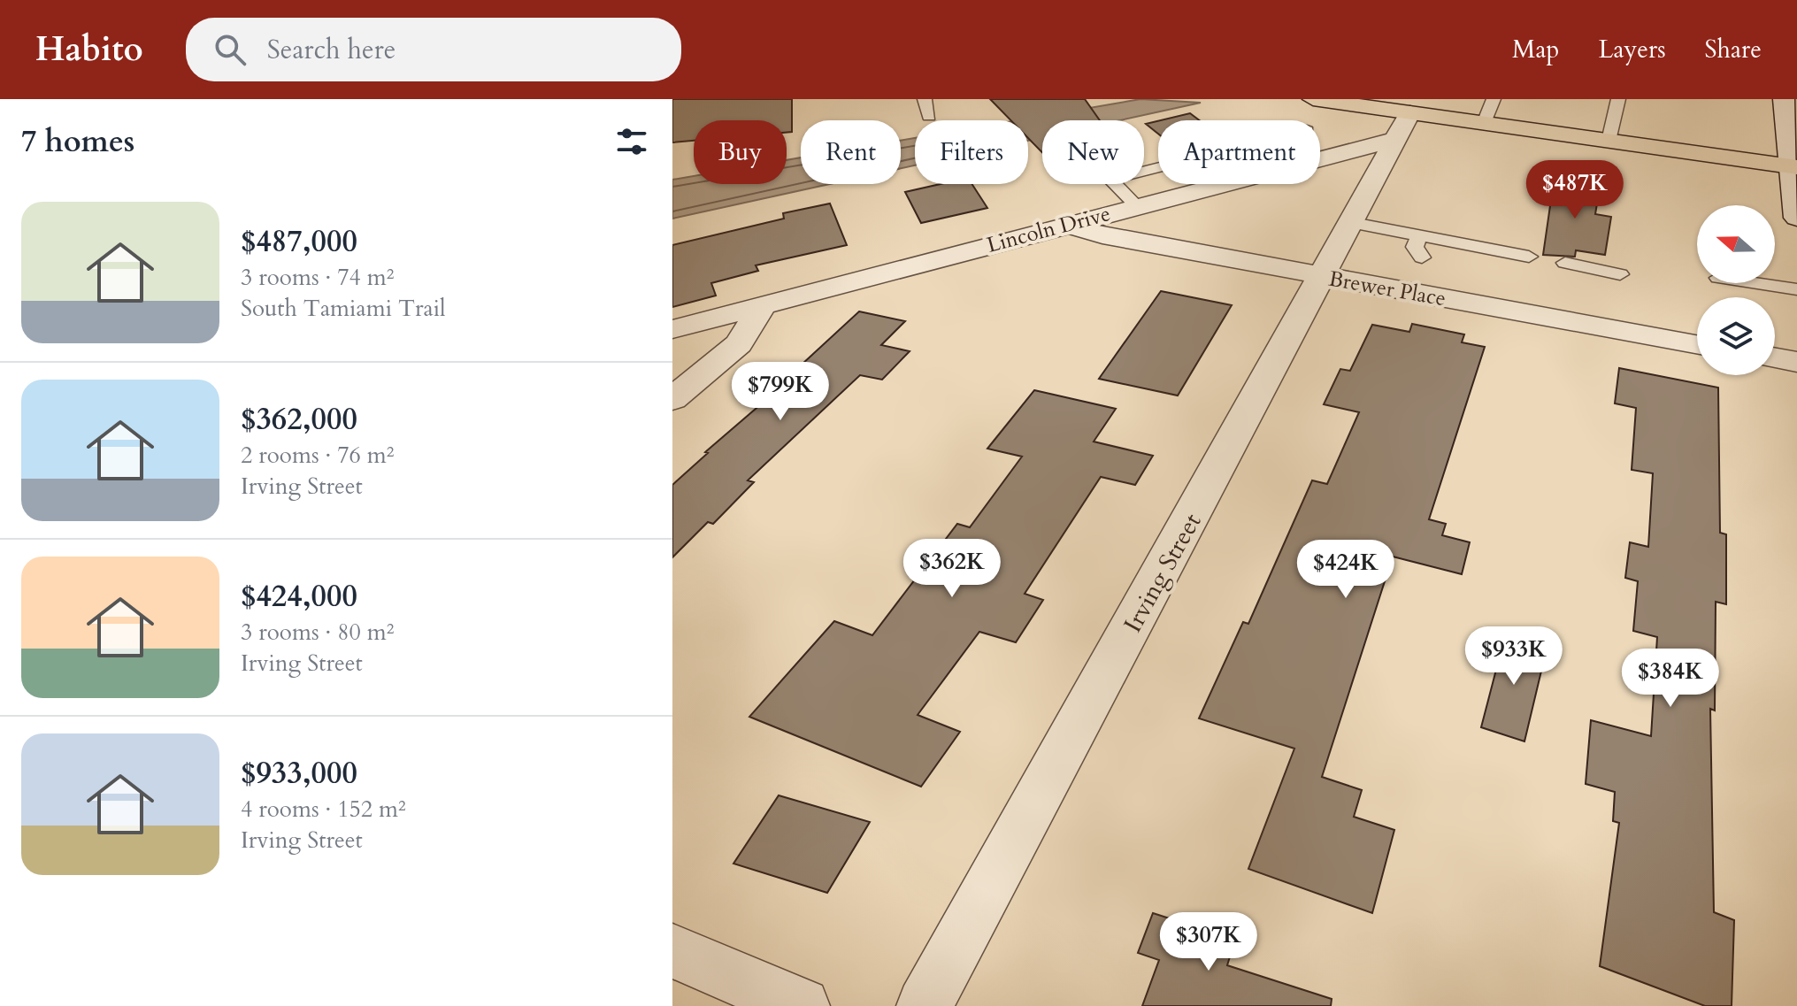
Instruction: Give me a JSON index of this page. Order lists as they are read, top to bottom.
{
  "streets": {
    "street": ["Lincoln Drive", "Brewer Place", "Irving Street"]
  },
  "crossings": [
    ["Lincoln Drive", "Brewer Place"],
    ["Lincoln Drive", "Irving Street"],
    ["Brewer Place", "Irving Street"]
  ],
  "north": "left",
  "page": {
    "header": "Habito",
    "search": "Search here",
    "nav": ["Map", "Layers", "Share"],
    "heading": "7 homes",
    "chip": [
      "Buy",
      "Rent",
      "Filters",
      "New",
      "Apartment"
    ],
    "price": [
      "$487K",
      "$799K",
      "$362K",
      "$424K",
      "$933K",
      "$384K",
      "$307K"
    ],
    "list": [
      {
        "name": "$487,000",
        "note": "3 rooms · 74 m² · South Tamiami Trail"
      },
      {
        "name": "$362,000",
        "note": "2 rooms · 76 m² · Irving Street"
      },
      {
        "name": "$424,000",
        "note": "3 rooms · 80 m² · Irving Street"
      },
      {
        "name": "$933,000",
        "note": "4 rooms · 152 m² · Irving Street"
      }
    ]
  }
}
